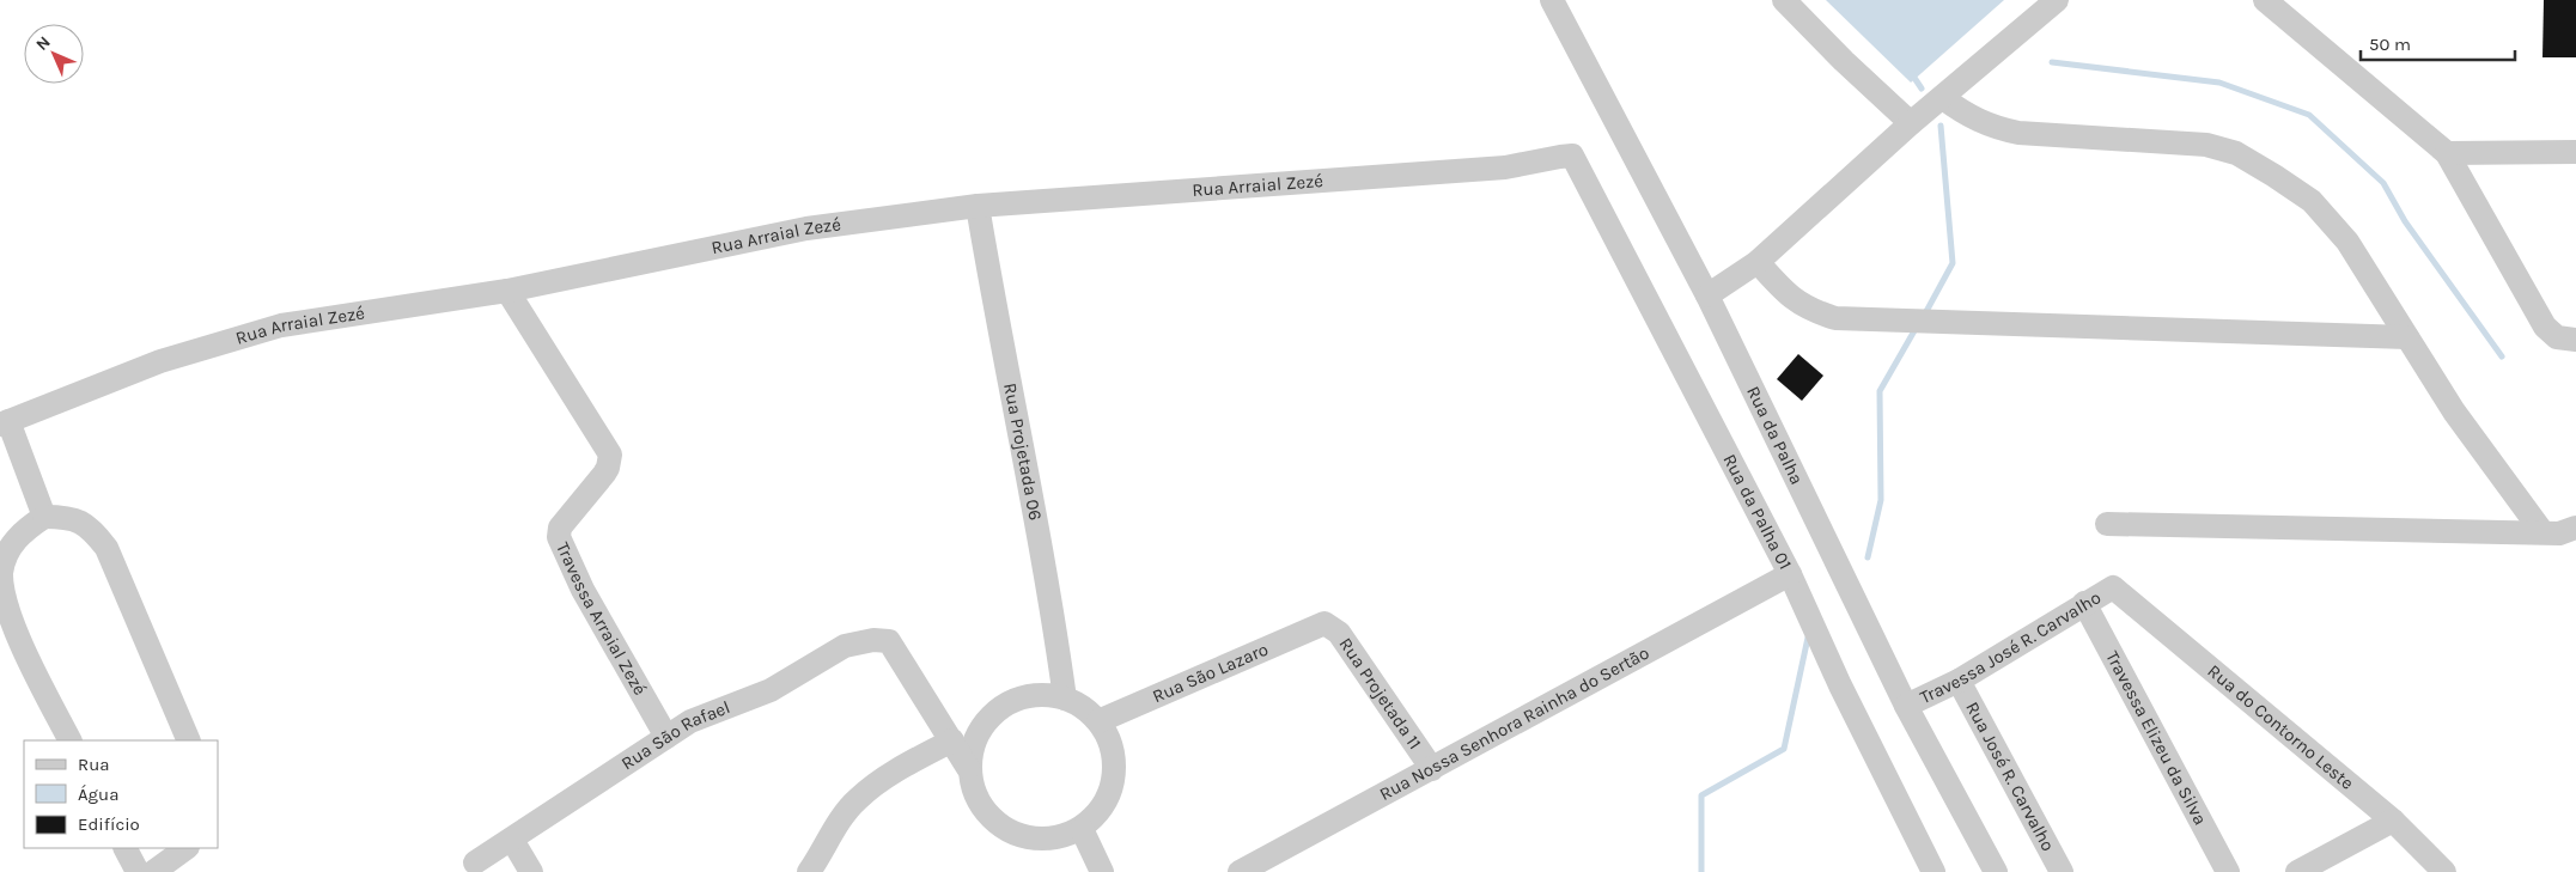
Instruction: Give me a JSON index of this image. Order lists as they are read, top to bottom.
{
  "streets": {
    "street": [
      "Rua Arraial Zezé",
      "Rua da Palha",
      "Rua Projetada 06",
      "Rua da Palha 01",
      "Travessa Arraial Zezé",
      "Travessa José R. Carvalho",
      "Rua São Lazaro",
      "Rua Projetada 11",
      "Rua Nossa Senhora Rainha do Sertão",
      "Rua do Contorno Leste",
      "Rua São Rafael",
      "Travessa Elizeu da Silva",
      "Rua José R. Carvalho"
    ]
  },
  "crossings": [
    ["Rua Arraial Zezé", "Rua Projetada 06"],
    ["Rua Arraial Zezé", "Rua da Palha 01"],
    ["Rua Arraial Zezé", "Travessa Arraial Zezé"],
    ["Rua da Palha", "Travessa José R. Carvalho"],
    ["Rua Projetada 06", "Rua São Lazaro"],
    ["Rua da Palha 01", "Rua Nossa Senhora Rainha do Sertão"],
    ["Travessa Arraial Zezé", "Rua São Rafael"],
    ["Travessa José R. Carvalho", "Rua do Contorno Leste"],
    ["Travessa José R. Carvalho", "Travessa Elizeu da Silva"],
    ["Travessa José R. Carvalho", "Rua José R. Carvalho"],
    ["Rua São Lazaro", "Rua Projetada 11"],
    ["Rua Projetada 11", "Rua Nossa Senhora Rainha do Sertão"]
  ],
  "legend": ["Rua", "Água", "Edifício"],
  "scale_bar": "50 m",
  "north": "top left"
}
